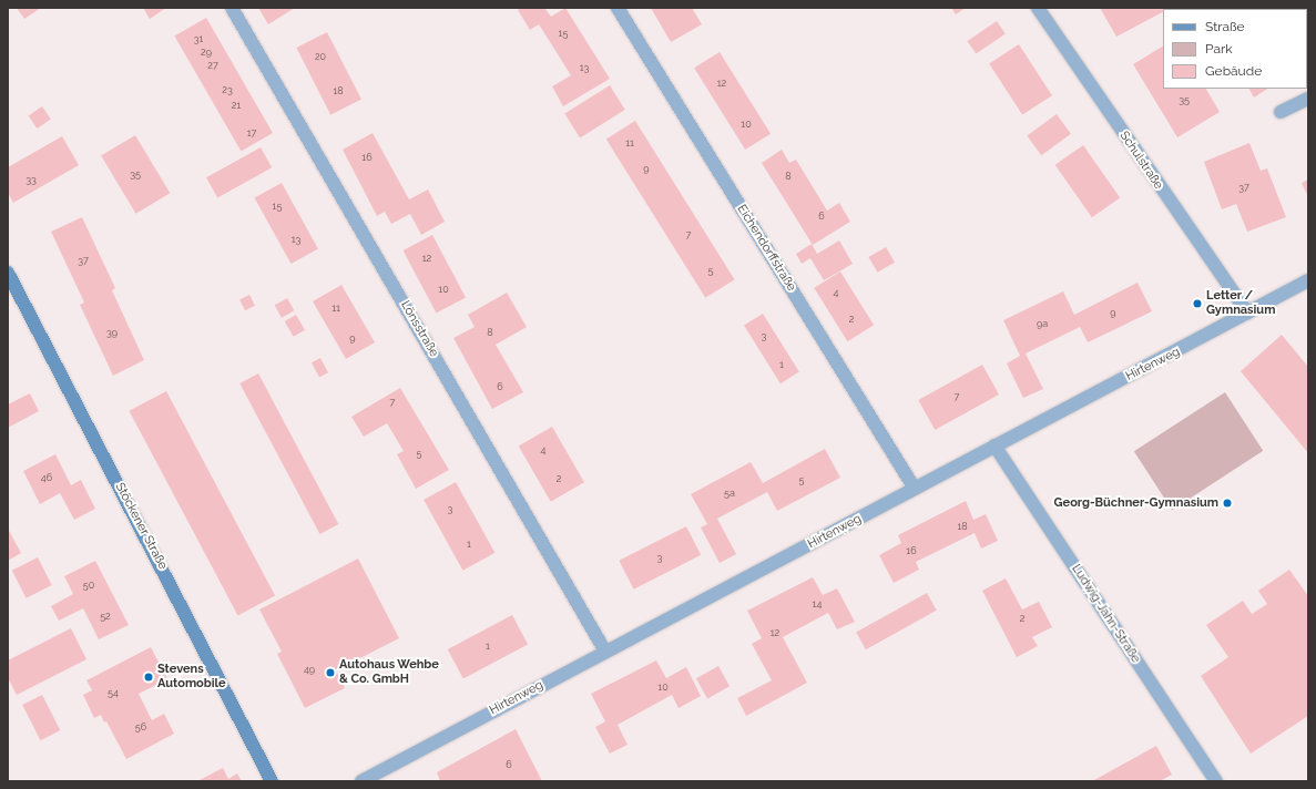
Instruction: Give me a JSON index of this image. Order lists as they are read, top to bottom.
{
  "streets": {
    "main road": ["Stöckener Straße"],
    "street": [
      "Schulstraße",
      "Eichendorffstraße",
      "Lönsstraße",
      "Hirtenweg",
      "Ludwig-Jahn-Straße"
    ]
  },
  "crossings": [
    ["Schulstraße", "Hirtenweg"],
    ["Eichendorffstraße", "Hirtenweg"],
    ["Lönsstraße", "Hirtenweg"],
    ["Hirtenweg", "Ludwig-Jahn-Straße"]
  ],
  "places": [
    "Letter / Gymnasium",
    "Georg-Büchner-Gymnasium",
    "Autohaus Wehbe & Co. GmbH",
    "Stevens Automobile"
  ],
  "house_numbers": [
    "15",
    "31",
    "29",
    "20",
    "27",
    "13",
    "12",
    "23",
    "18",
    "35",
    "21",
    "10",
    "17",
    "11",
    "16",
    "9",
    "35",
    "8",
    "33",
    "37",
    "15",
    "6",
    "7",
    "13",
    "12",
    "37",
    "5",
    "10",
    "4",
    "11",
    "9",
    "2",
    "9a",
    "39",
    "8",
    "3",
    "9",
    "1",
    "6",
    "7",
    "7",
    "4",
    "5",
    "46",
    "2",
    "5",
    "5a",
    "3",
    "18",
    "1",
    "16",
    "3",
    "50",
    "14",
    "52",
    "2",
    "12",
    "1",
    "49",
    "10",
    "54",
    "56",
    "6"
  ],
  "legend": ["Straße", "Park", "Gebäude"]
}
